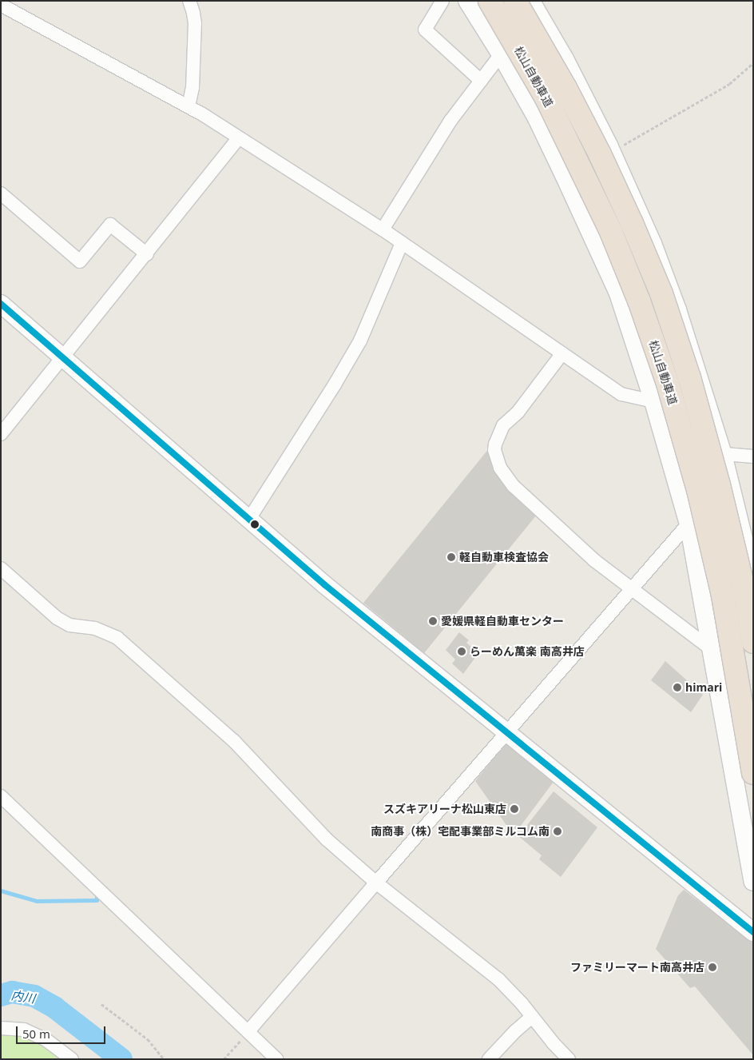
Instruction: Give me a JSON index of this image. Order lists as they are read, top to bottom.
{
  "streets": {
    "highway": ["松山自動車道"]
  },
  "water": ["内川"],
  "places": [
    "軽自動車検査協会",
    "愛媛県軽自動車センター",
    "らーめん萬楽 南高井店",
    "himari",
    "スズキアリーナ松山東店",
    "南商事（株）宅配事業部ミルコム南",
    "ファミリーマート南高井店"
  ],
  "scale_bar": "50 m"
}
